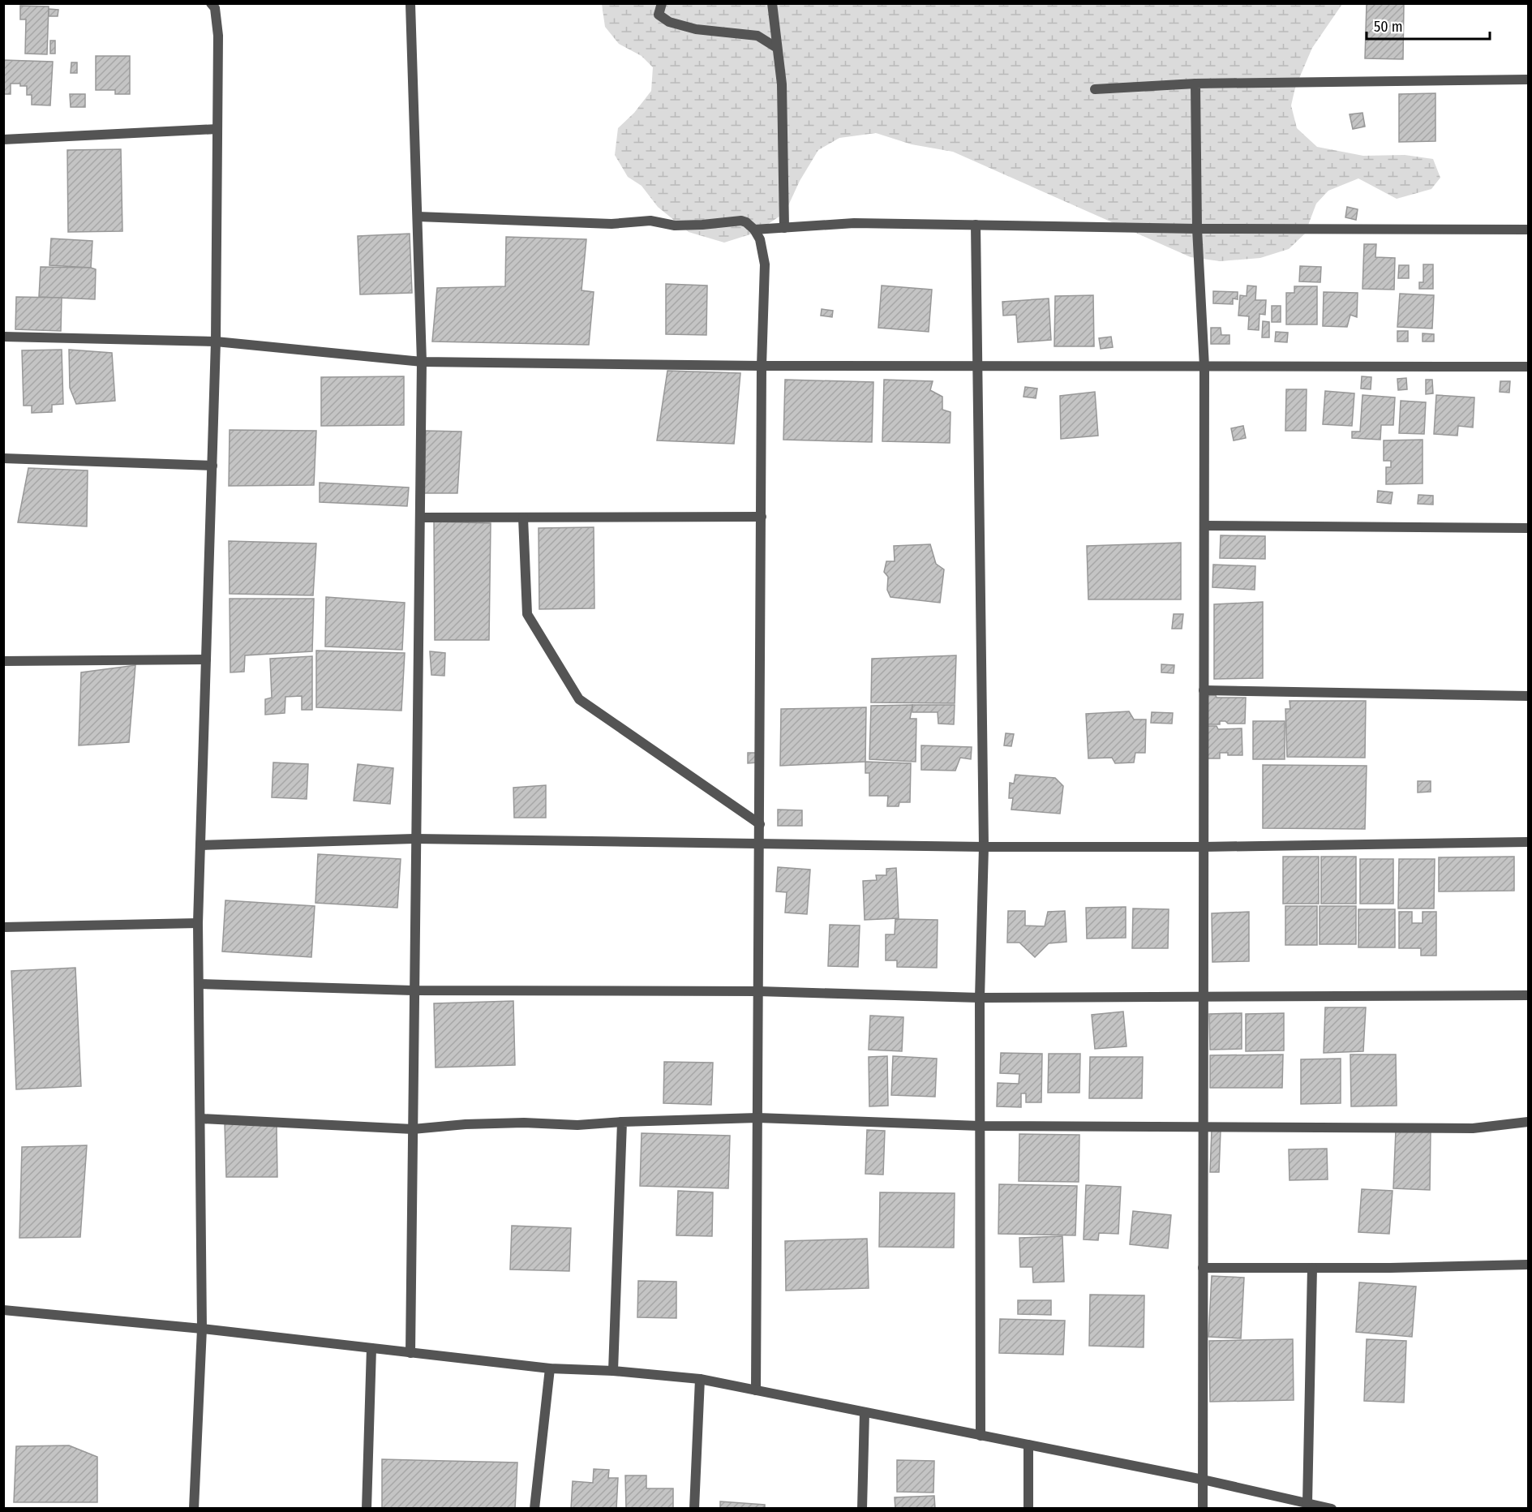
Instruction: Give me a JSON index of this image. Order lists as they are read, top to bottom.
{
  "scale_bar": "50 m"
}
